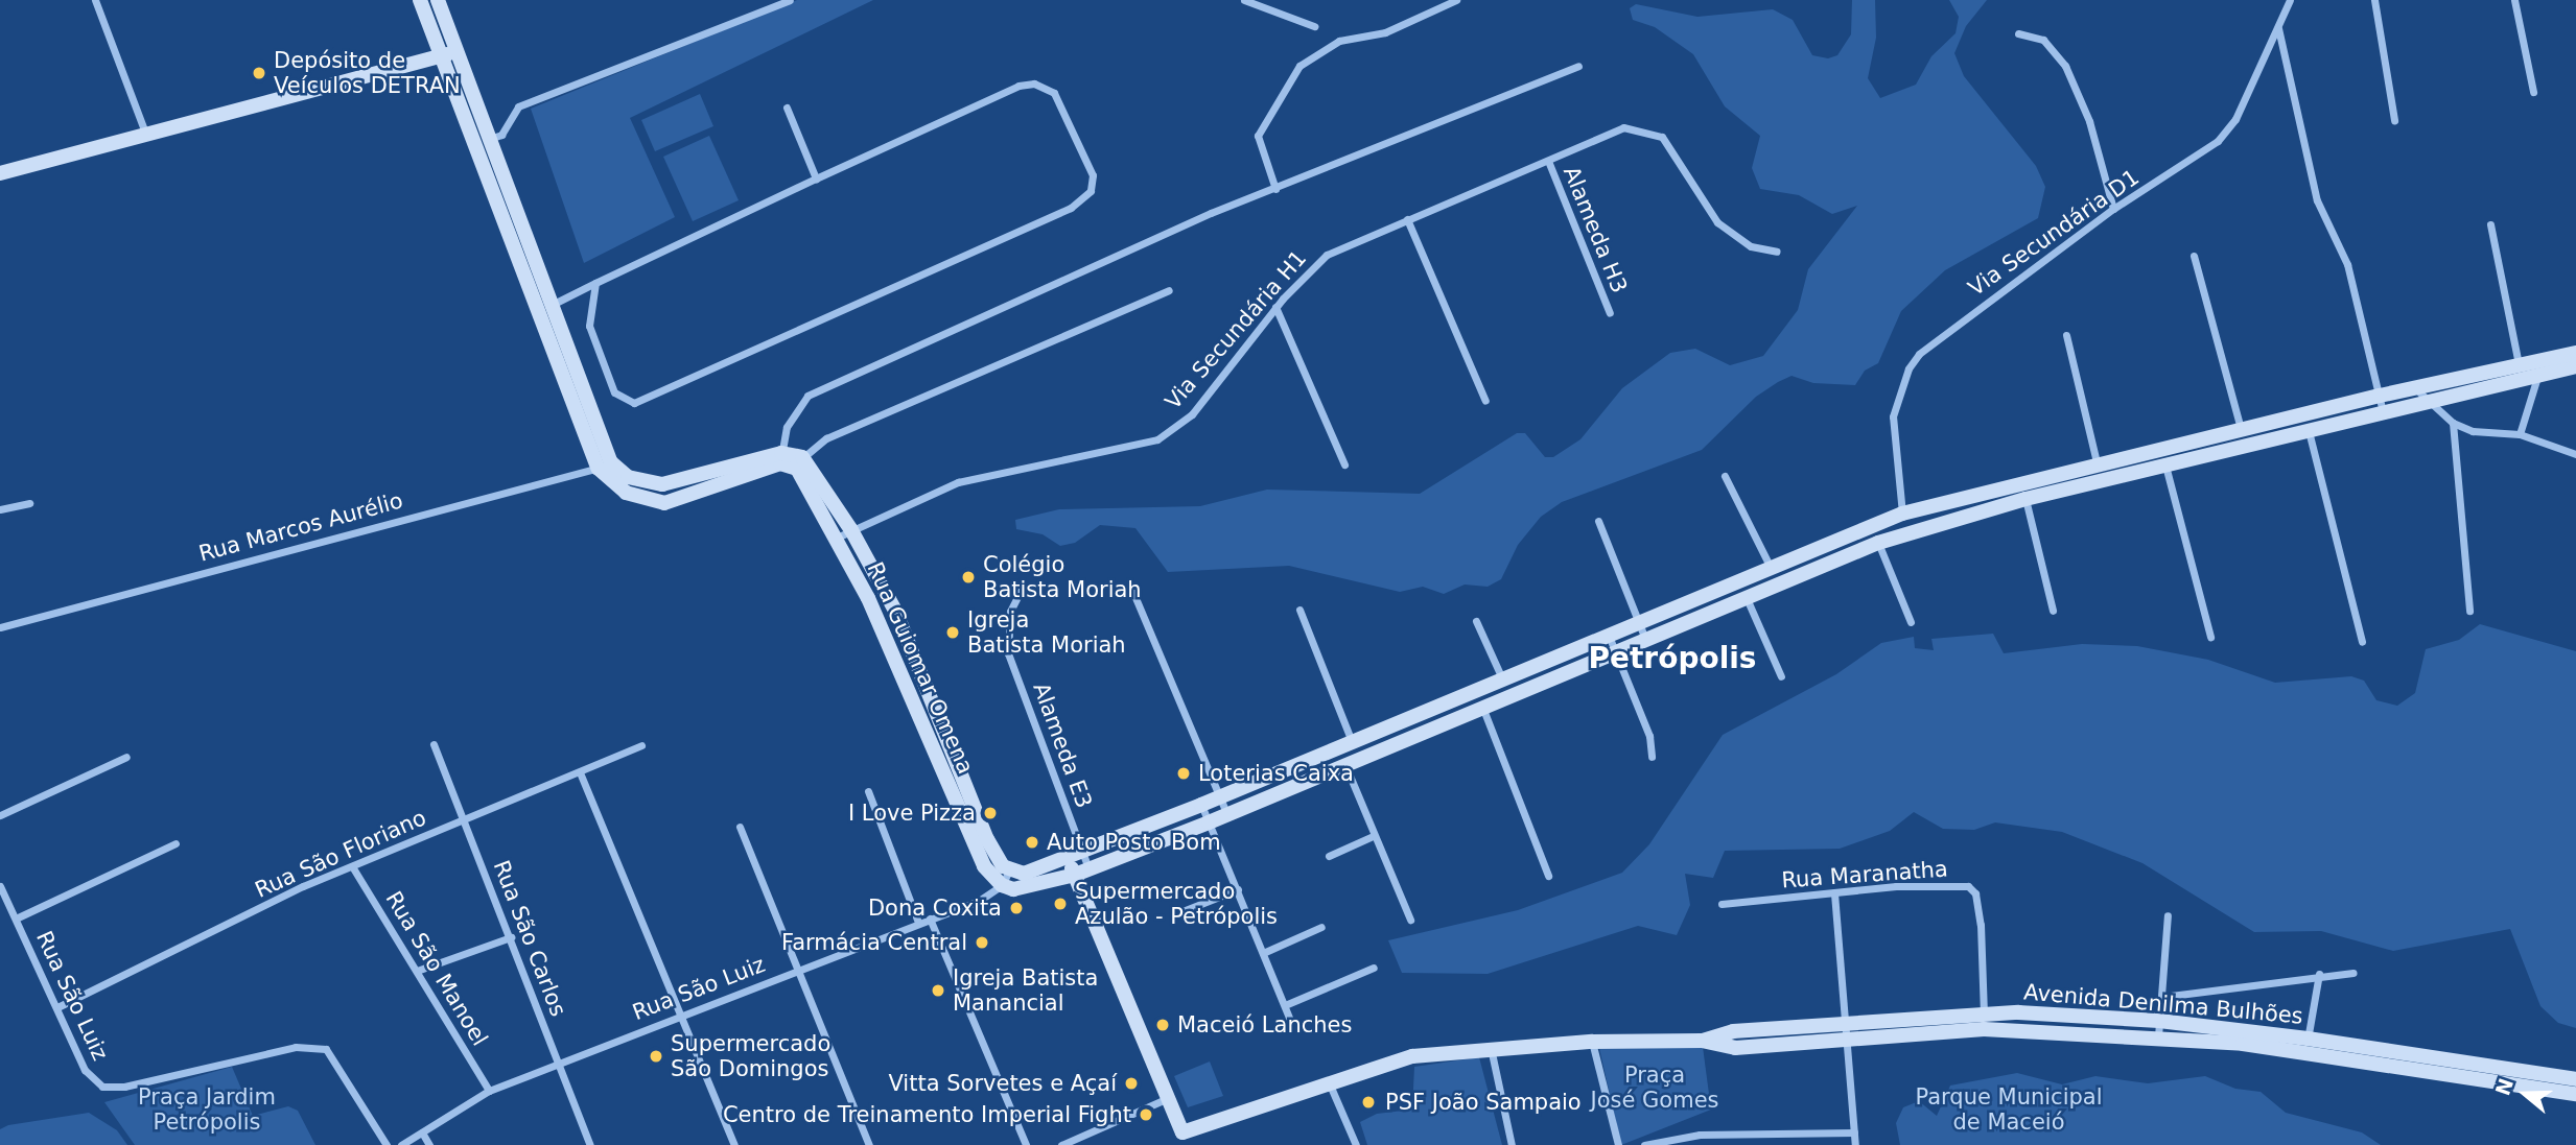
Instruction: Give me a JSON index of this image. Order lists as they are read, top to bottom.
{
  "streets": {
    "street": [
      "Alameda H3",
      "Via Secundária D1",
      "Via Secundária H1",
      "Rua Marcos Aurélio",
      "Rua Guiomar Omena",
      "Alameda E3",
      "Rua São Floriano",
      "Rua Maranatha",
      "Rua São Carlos",
      "Rua São Manoel",
      "Rua São Luiz",
      "Avenida Denilma Bulhões"
    ]
  },
  "crossings": [
    ["Alameda H3", "Via Secundária H1"],
    ["Via Secundária H1", "Rua Guiomar Omena"],
    ["Rua Guiomar Omena", "Rua São Luiz"],
    ["Rua São Floriano", "Rua São Carlos"],
    ["Rua São Floriano", "Rua São Manoel"],
    ["Rua São Floriano", "Rua São Luiz"],
    ["Rua Maranatha", "Avenida Denilma Bulhões"],
    ["Rua São Carlos", "Rua São Luiz"],
    ["Rua São Manoel", "Rua São Luiz"]
  ],
  "districts": ["Petrópolis"],
  "parks": ["Praça José Gomes", "Praça Jardim Petrópolis", "Parque Municipal de Maceió"],
  "places": [
    "Depósito de Veículos DETRAN",
    "Colégio Batista Moriah",
    "Igreja Batista Moriah",
    "Loterias Caixa",
    "I Love Pizza",
    "Auto Posto Bom",
    "Supermercado Azulão - Petrópolis",
    "Dona Coxita",
    "Farmácia Central",
    "Igreja Batista Manancial",
    "Maceió Lanches",
    "Supermercado São Domingos",
    "Vitta Sorvetes e Açaí",
    "PSF João Sampaio",
    "Centro de Treinamento Imperial Fight"
  ],
  "north": "left"
}
